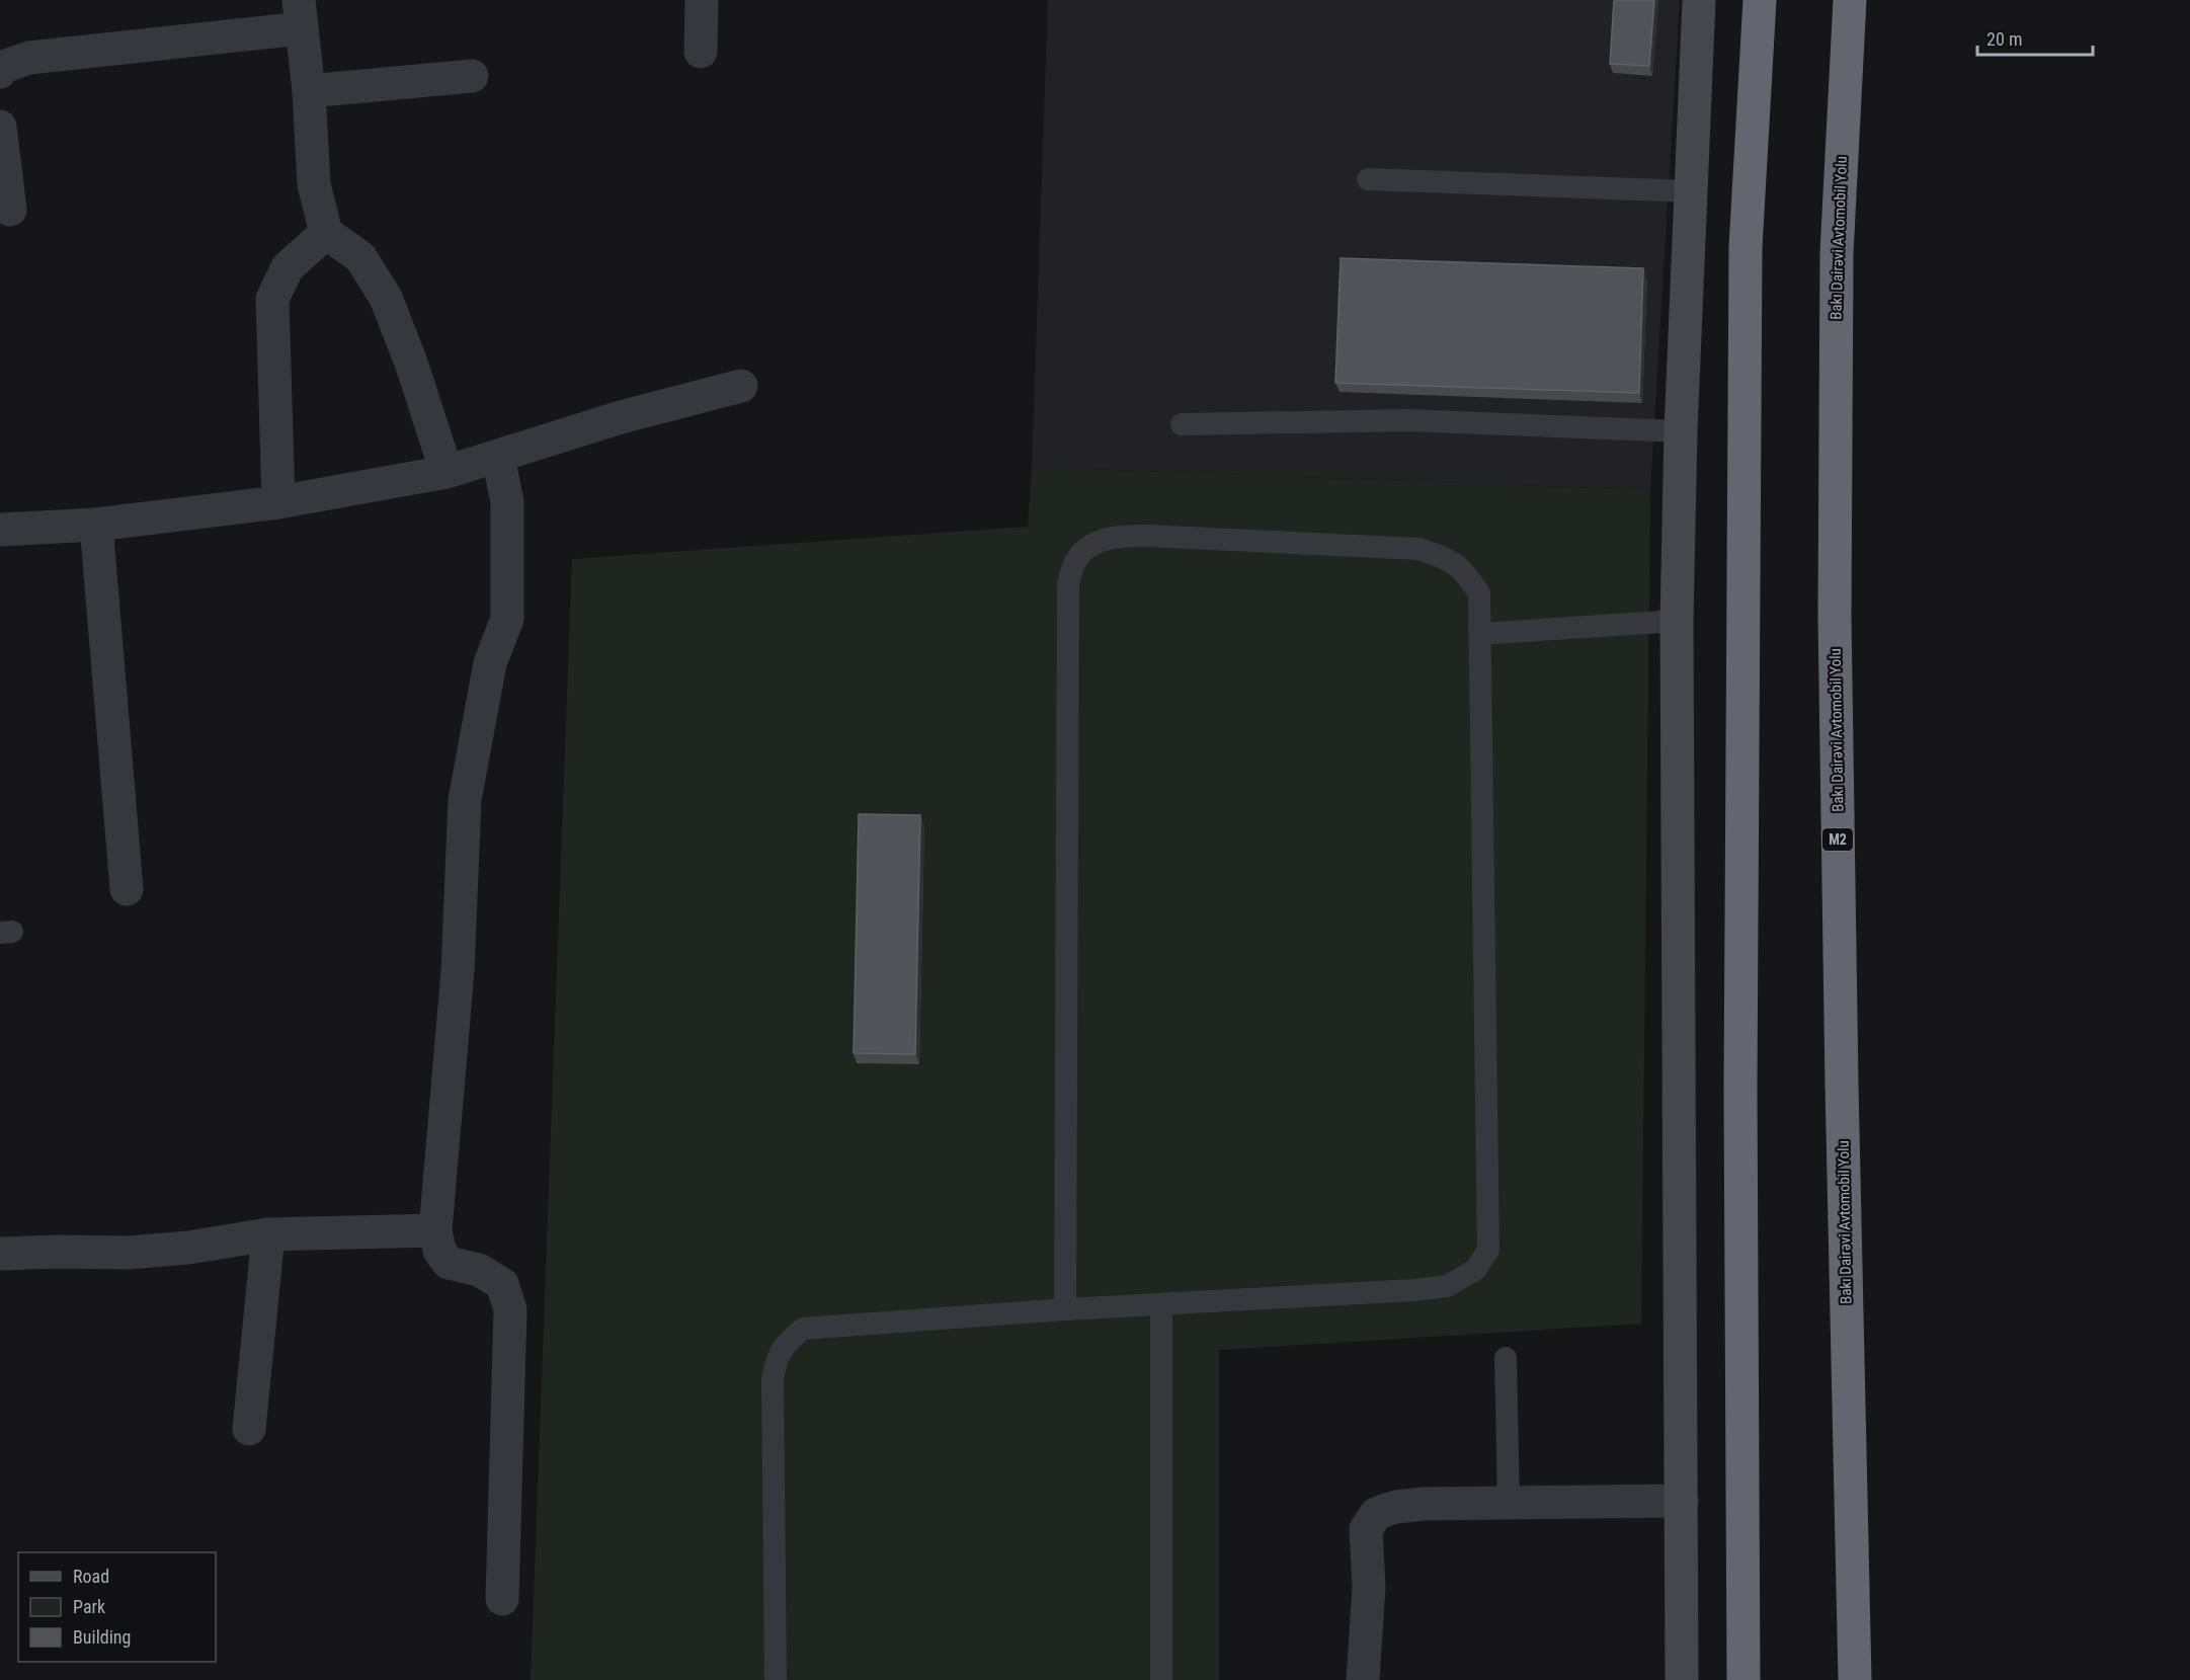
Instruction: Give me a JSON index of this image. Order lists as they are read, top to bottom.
{
  "streets": {
    "highway": ["Bakı Dairəvi Avtomobil Yolu", "M2"]
  },
  "legend": ["Road", "Park", "Building"],
  "scale_bar": "20 m"
}
